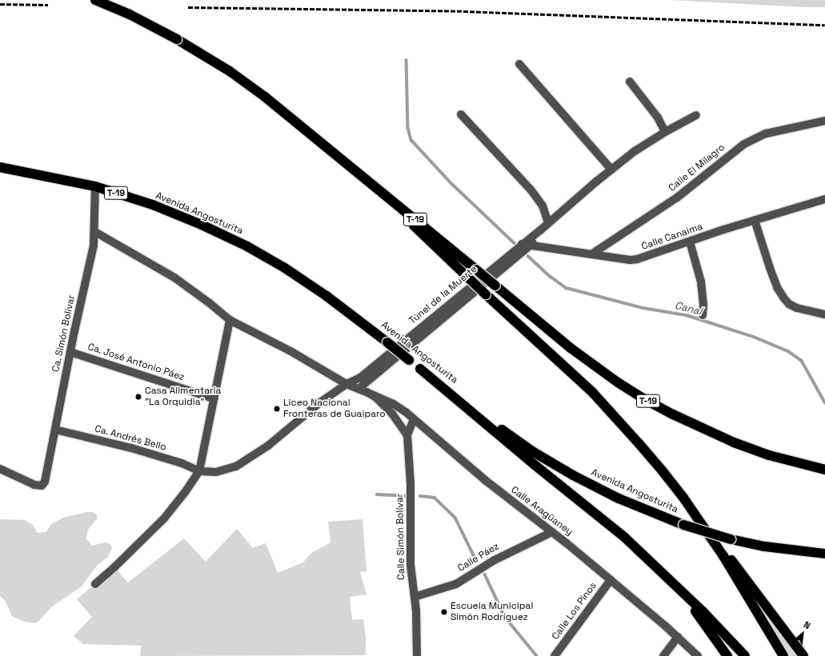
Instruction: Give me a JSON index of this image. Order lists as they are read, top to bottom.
{
  "streets": {
    "highway": ["T-19", "Avenida Angosturita"],
    "street": [
      "Calle El Milagro",
      "Calle Canaima",
      "Túnel de la Muerte",
      "Ca. Simón Bolívar",
      "Ca. José Antonio Páez",
      "Ca. Andrés Bello",
      "Calle Aragüaney",
      "Calle Simón Bolívar",
      "Calle Páez",
      "Calle Los Pinos"
    ]
  },
  "crossings": [
    ["Calle El Milagro", "Calle Canaima"],
    ["Avenida Angosturita", "Ca. Simón Bolívar"],
    ["Calle Canaima", "Túnel de la Muerte"],
    ["Túnel de la Muerte", "Ca. Andrés Bello"],
    ["Ca. Simón Bolívar", "Ca. José Antonio Páez"],
    ["Ca. Simón Bolívar", "Ca. Andrés Bello"],
    ["Calle Aragüaney", "Calle Páez"],
    ["Calle Aragüaney", "Calle Los Pinos"],
    ["Calle Simón Bolívar", "Calle Páez"]
  ],
  "water": ["Canal"],
  "places": ["Casa Alimentaria \"La Orquidia\"", "Liceo Nacional Fronteras de Guaiparo", "Escuela Municipal Simón Rodríguez"],
  "north": "top right"
}
